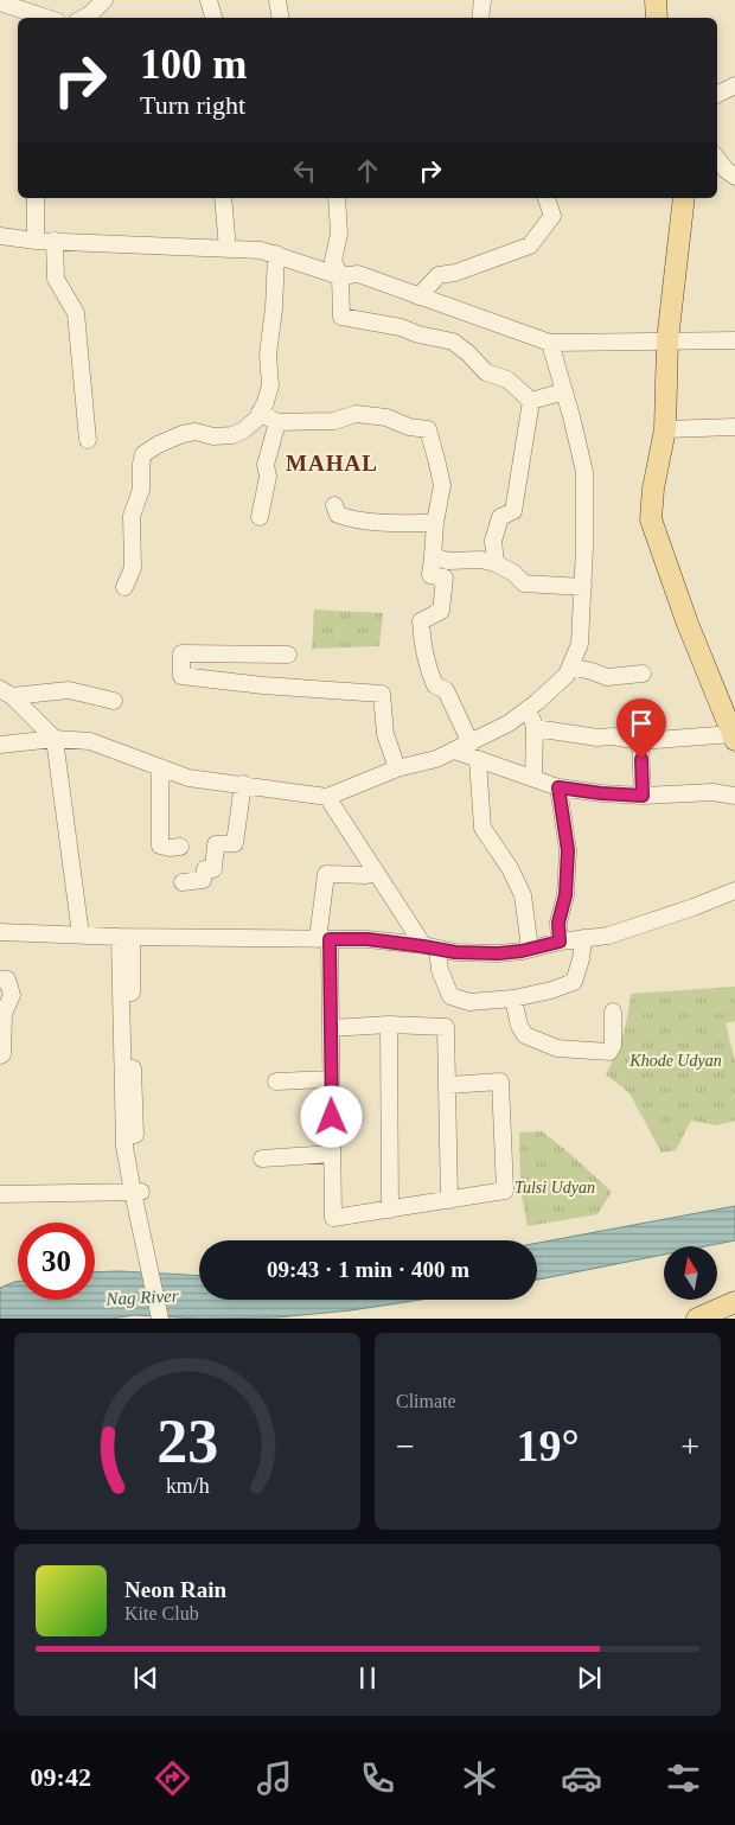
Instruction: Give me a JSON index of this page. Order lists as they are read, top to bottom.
{
  "districts": ["MAHAL"],
  "water": ["Nag River"],
  "parks": ["Khode Udyan", "Tulsi Udyan"],
  "north": "top",
  "page": {
    "turn": ["100 m", "Turn right"],
    "limit": "30",
    "trip": "09:43 · 1 min · 400 m",
    "tile": "Climate",
    "heat": ["−", "19°", "+"],
    "song": ["Neon Rain", "Kite Club"],
    "tabs": "09:42",
    "gauge": ["23", "km/h"]
  }
}
